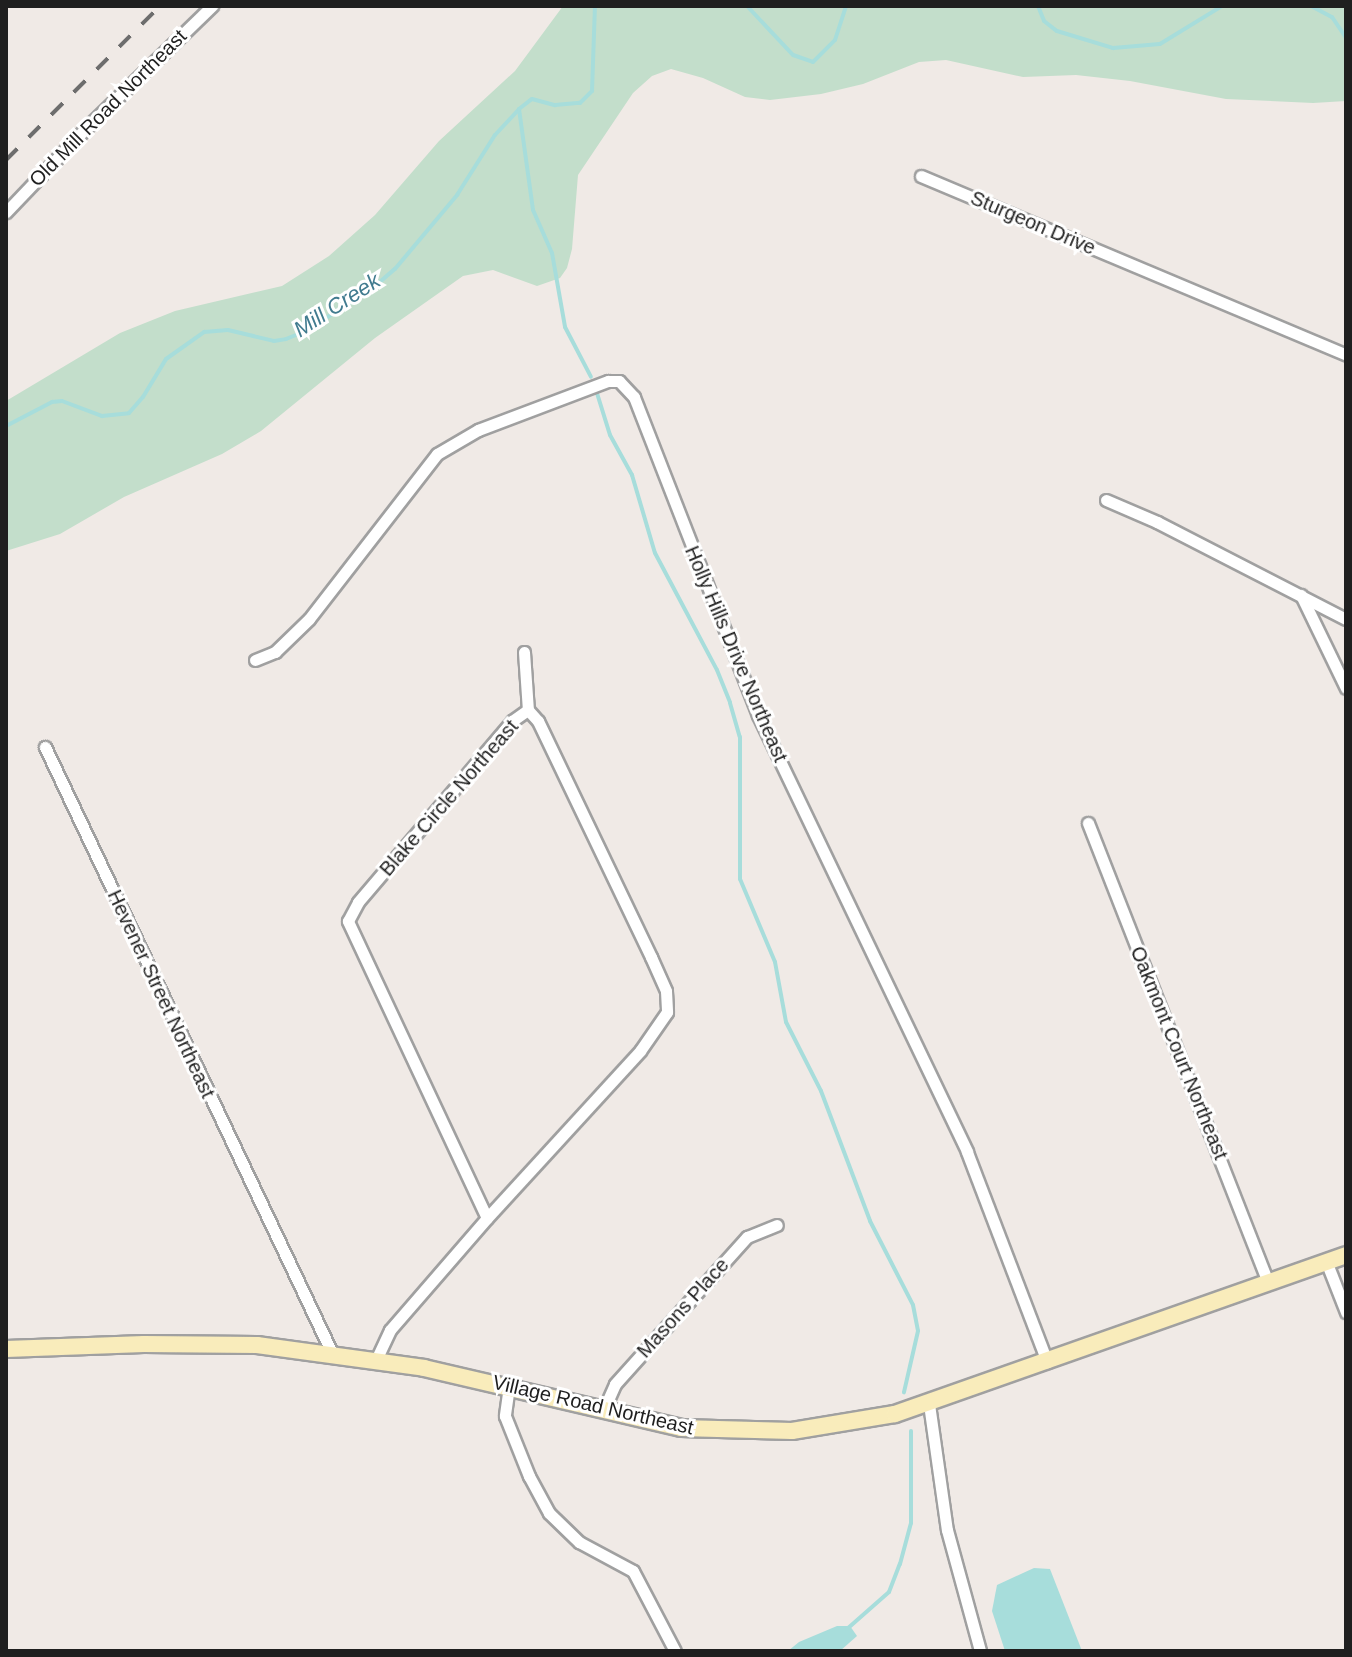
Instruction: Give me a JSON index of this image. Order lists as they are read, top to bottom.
{
  "streets": {
    "main road": ["Village Road Northeast"],
    "street": [
      "Old Mill Road Northeast",
      "Sturgeon Drive",
      "Holly Hills Drive Northeast",
      "Blake Circle Northeast",
      "Hevener Street Northeast",
      "Oakmont Court Northeast",
      "Masons Place"
    ]
  },
  "crossings": [
    ["Holly Hills Drive Northeast", "Village Road Northeast"],
    ["Blake Circle Northeast", "Village Road Northeast"],
    ["Hevener Street Northeast", "Village Road Northeast"],
    ["Oakmont Court Northeast", "Village Road Northeast"],
    ["Masons Place", "Village Road Northeast"]
  ],
  "water": ["Mill Creek"]
}
